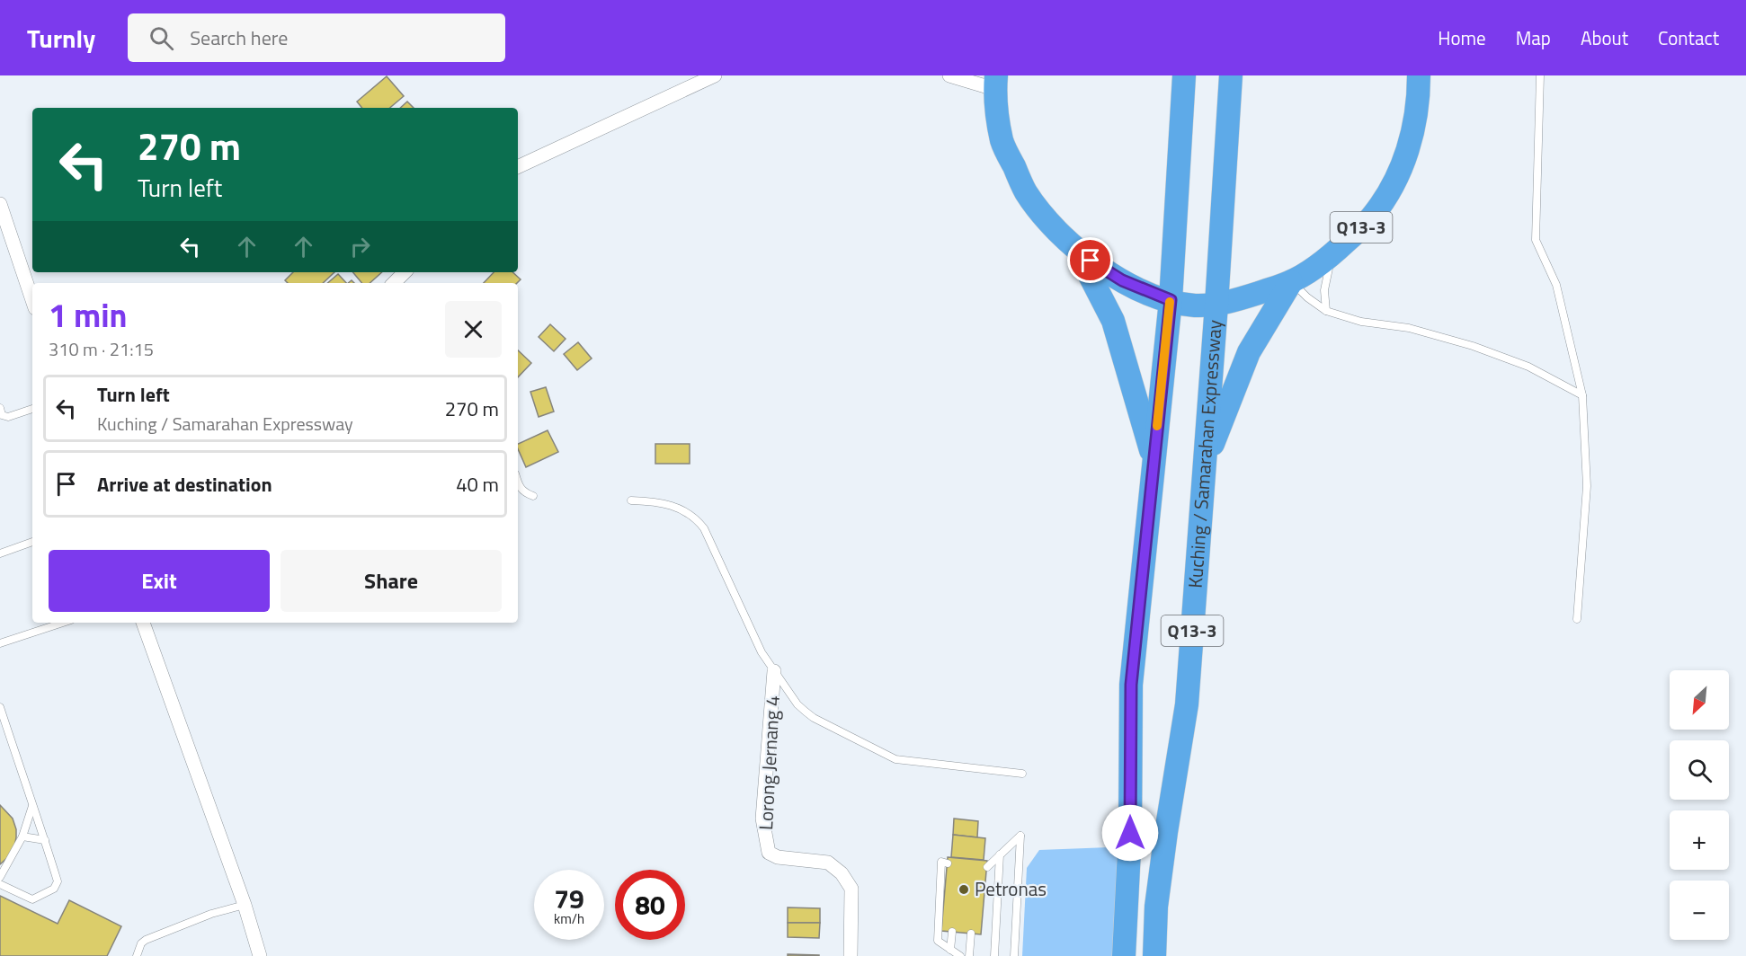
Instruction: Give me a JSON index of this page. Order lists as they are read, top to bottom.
{
  "streets": {
    "highway": ["Q13-3", "Kuching / Samarahan Expressway"],
    "street": ["Lorong Jernang 4"]
  },
  "crossings": [
    ["Q13-3", "Kuching / Samarahan Expressway"]
  ],
  "places": ["Petronas"],
  "north": "bottom left",
  "page": {
    "header": "Turnly",
    "search": "Search here",
    "nav": [
      "Home",
      "Map",
      "About",
      "Contact"
    ],
    "turn": ["270 m", "Turn left"],
    "heading": ["1 min", "310 m · 21:15"],
    "list": [
      {
        "name": "Turn left",
        "note": "Kuching / Samarahan Expressway",
        "value": "270 m"
      },
      {
        "name": "Arrive at destination",
        "value": "40 m"
      }
    ],
    "buttons": ["Exit", "Share"],
    "map_buttons": ["+", "−"],
    "speed": "79 km/h",
    "limit": "80"
  }
}
